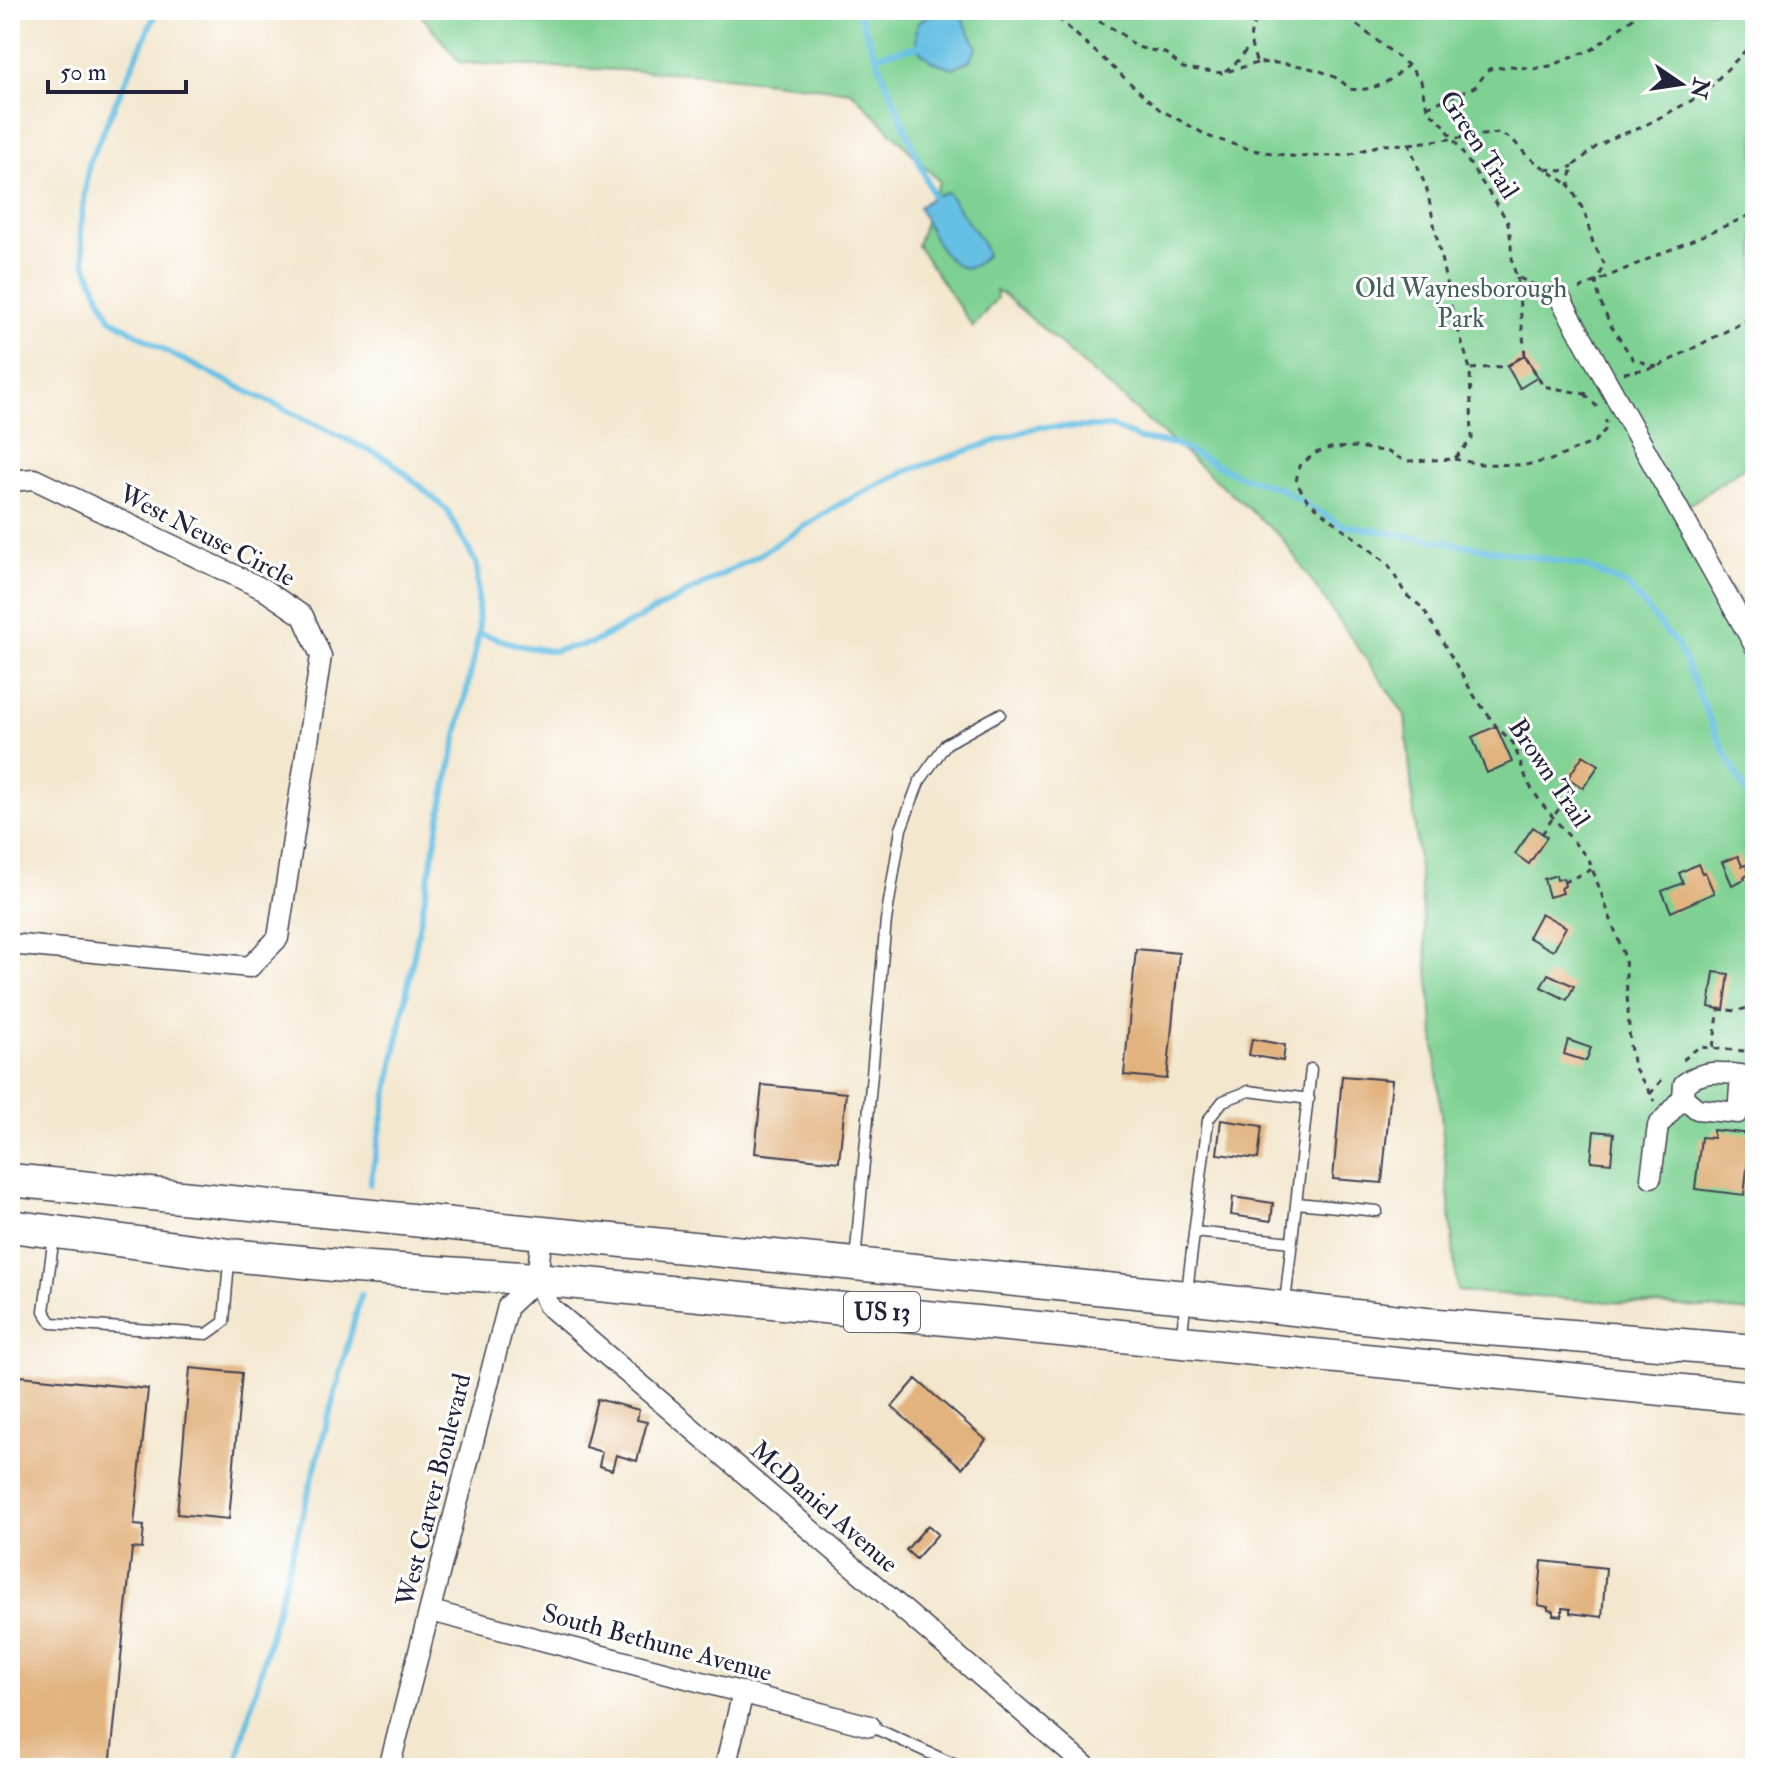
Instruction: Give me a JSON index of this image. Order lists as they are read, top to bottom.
{
  "streets": {
    "highway": ["US 13"],
    "street": [
      "West Neuse Circle",
      "West Carver Boulevard",
      "McDaniel Avenue",
      "South Bethune Avenue"
    ],
    "path": ["Green Trail", "Brown Trail"]
  },
  "crossings": [
    ["US 13", "West Carver Boulevard"],
    ["US 13", "McDaniel Avenue"],
    ["West Carver Boulevard", "McDaniel Avenue"],
    ["West Carver Boulevard", "South Bethune Avenue"]
  ],
  "parks": ["Old Waynesborough Park"],
  "scale_bar": "50 m",
  "north": "right"
}
